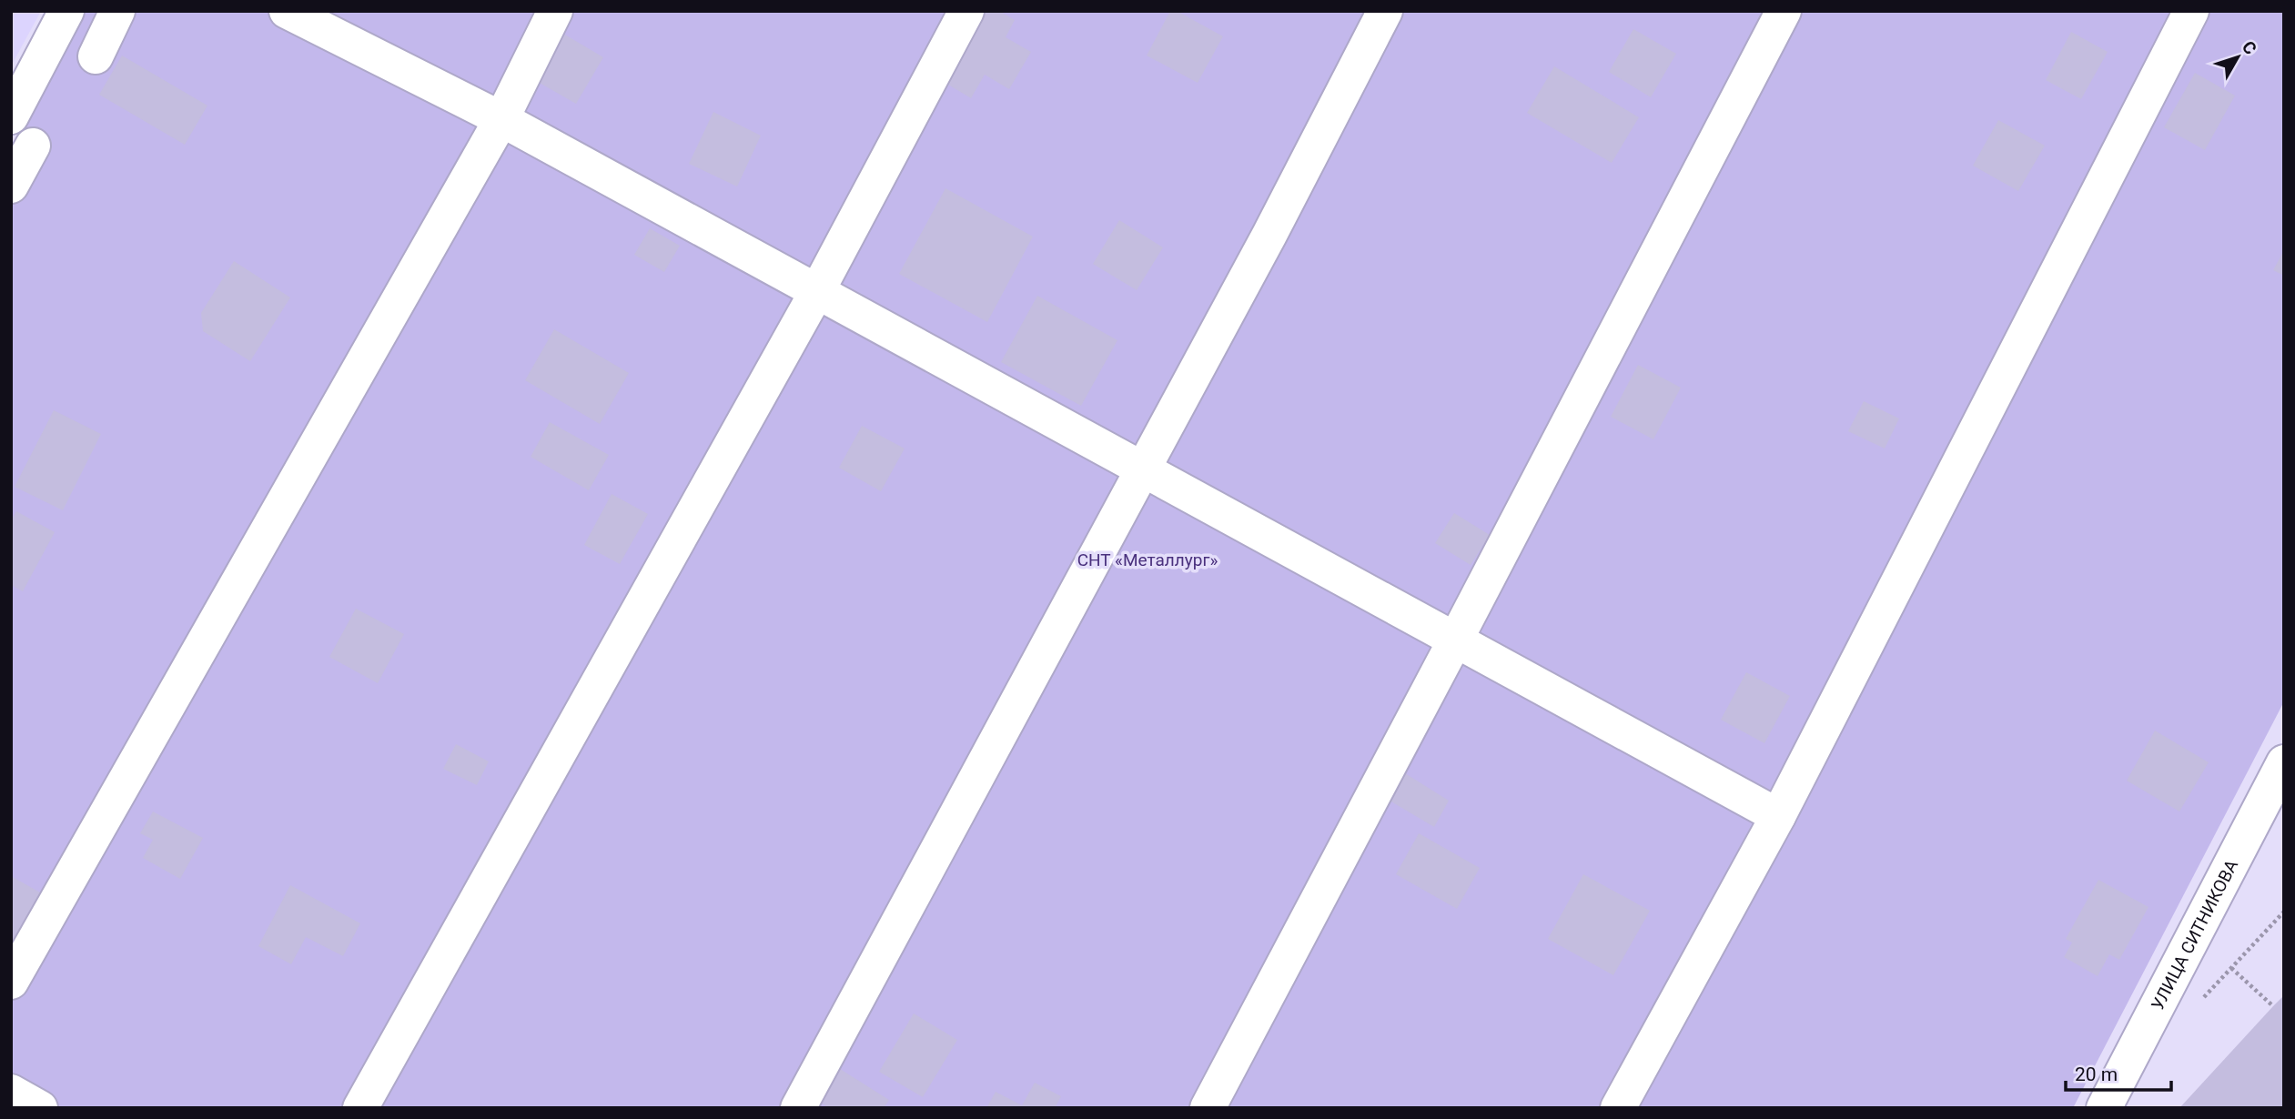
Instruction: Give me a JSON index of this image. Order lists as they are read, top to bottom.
{
  "streets": {
    "street": ["УЛИЦА СИТНИКОВА"]
  },
  "parks": ["СНТ «Металлург»"],
  "scale_bar": "20 m",
  "north": "top right"
}
